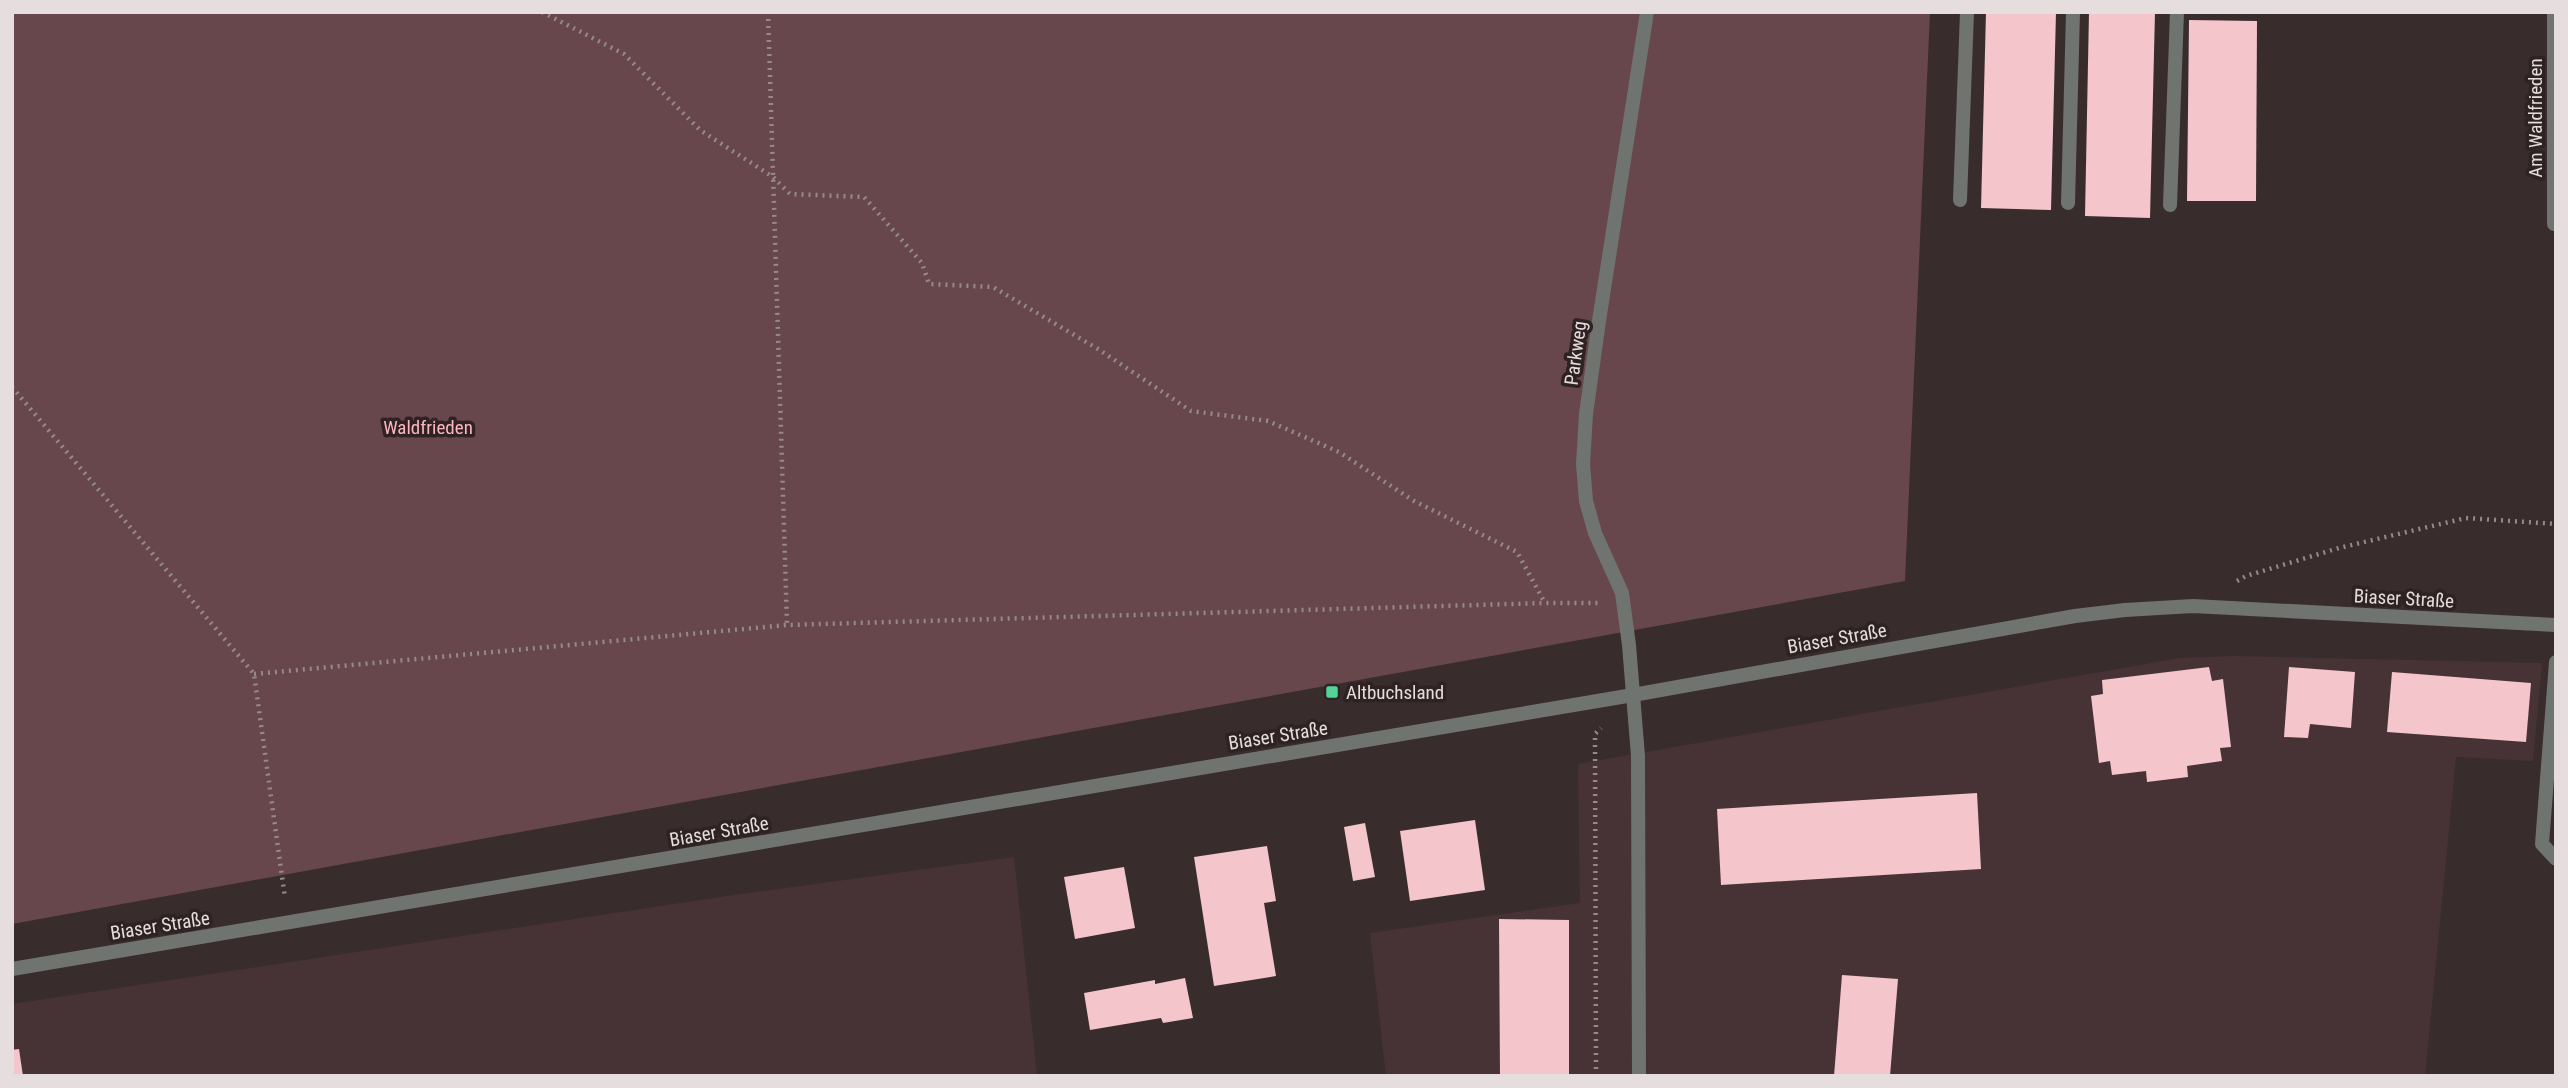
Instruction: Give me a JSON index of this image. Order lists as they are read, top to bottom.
{
  "streets": {
    "street": ["Am Waldfrieden", "Parkweg", "Biaser Straße"]
  },
  "crossings": [
    ["Parkweg", "Biaser Straße"]
  ],
  "parks": ["Waldfrieden"],
  "places": {
    "transit": ["Altbuchsland"]
  }
}
